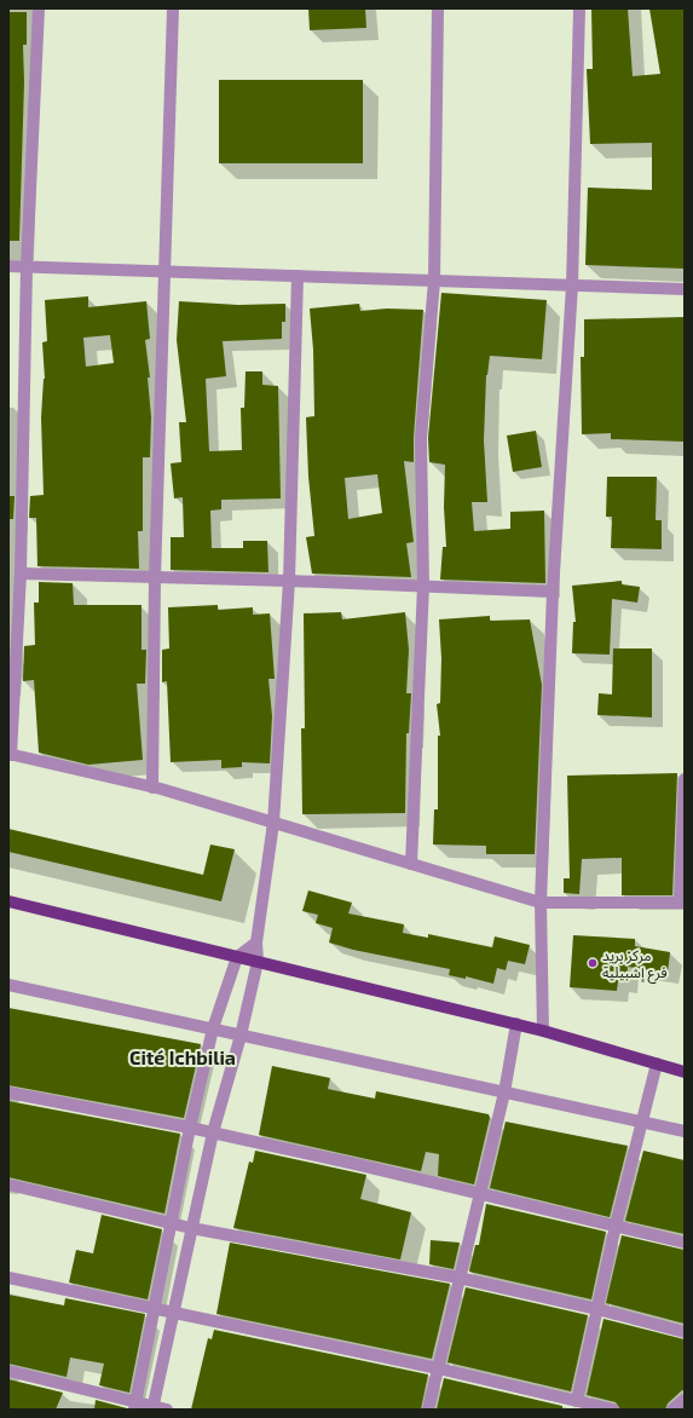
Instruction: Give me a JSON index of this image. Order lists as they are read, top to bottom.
{
  "districts": ["Cité Ichbilia"],
  "places": ["مركز بريد فرع إشبيلية"]
}
